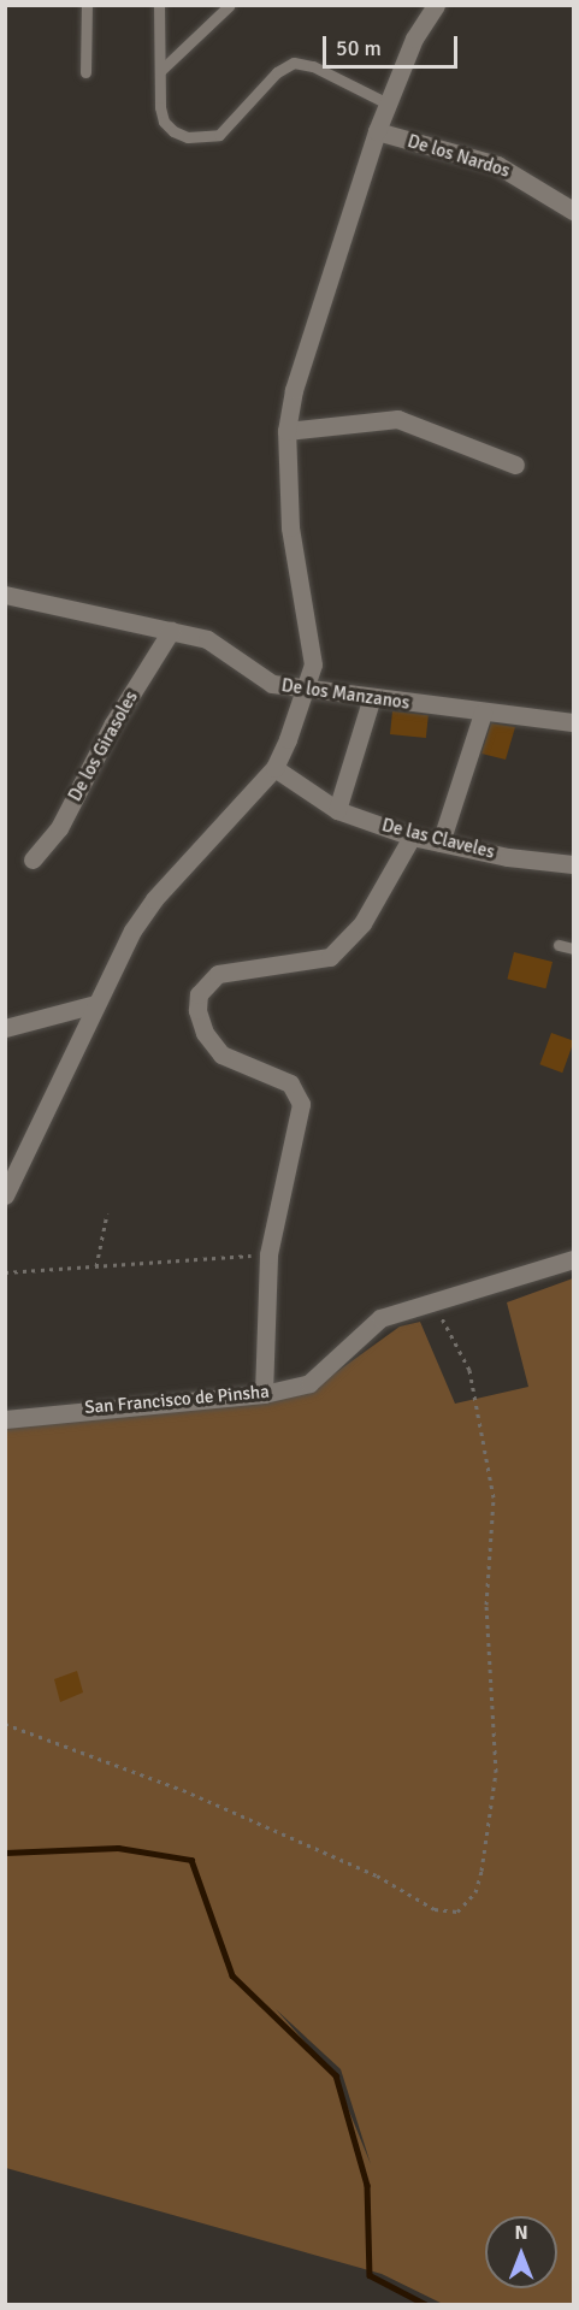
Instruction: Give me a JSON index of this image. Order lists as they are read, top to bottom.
{
  "streets": {
    "street": [
      "De los Nardos",
      "De los Manzanos",
      "De los Girasoles",
      "De las Claveles",
      "San Francisco de Pinsha"
    ]
  },
  "crossings": [
    ["De los Manzanos", "De los Girasoles"]
  ],
  "scale_bar": "50 m",
  "north": "top"
}
